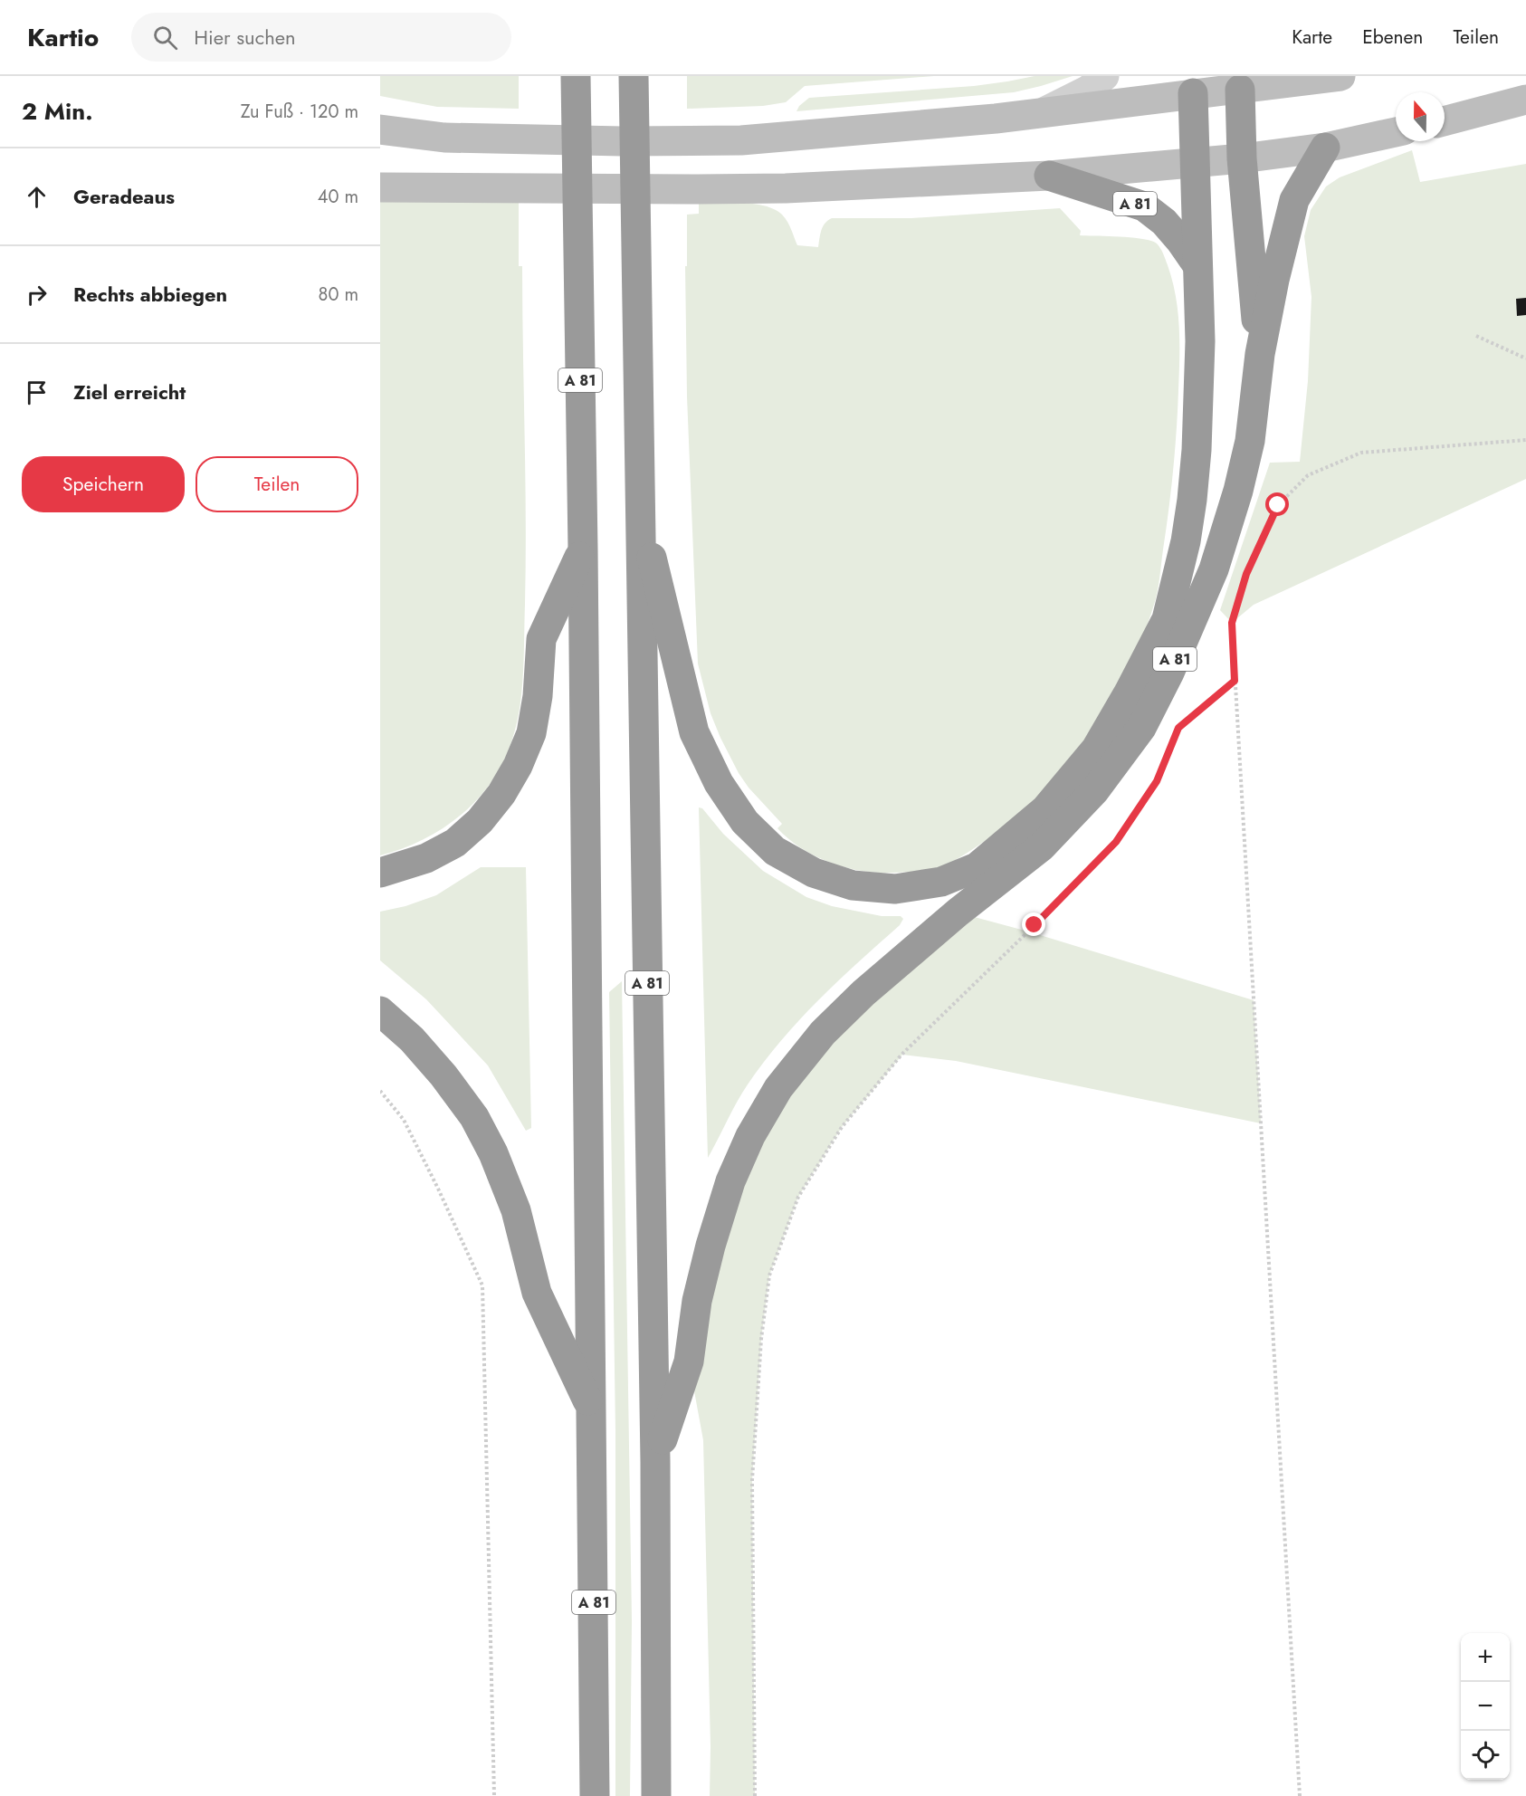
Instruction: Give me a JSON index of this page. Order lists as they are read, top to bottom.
{
  "streets": {
    "highway": ["A 81"]
  },
  "north": "top",
  "page": {
    "header": "Kartio",
    "search": "Hier suchen",
    "nav": ["Karte", "Ebenen", "Teilen"],
    "heading": ["2 Min.", "Zu Fuß · 120 m"],
    "list": [
      ["Geradeaus", "40 m"],
      ["Rechts abbiegen", "80 m"],
      "Ziel erreicht"
    ],
    "buttons": ["Speichern", "Teilen"],
    "map_buttons": ["+", "−"]
  }
}
